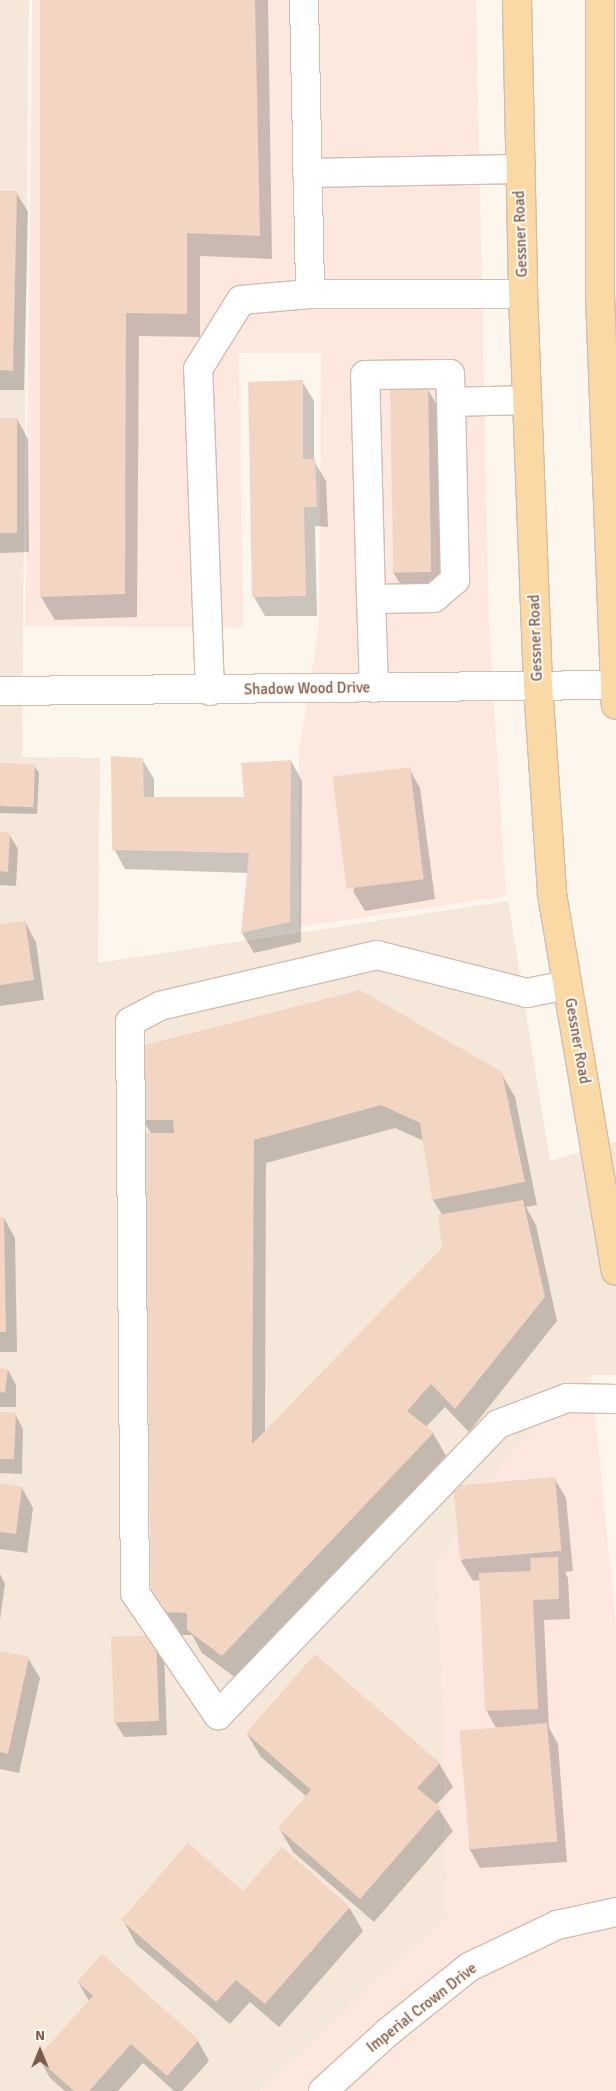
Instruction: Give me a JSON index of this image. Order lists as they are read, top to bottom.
{
  "streets": {
    "main road": ["Gessner Road"],
    "street": ["Shadow Wood Drive", "Imperial Crown Drive"]
  },
  "crossings": [
    ["Gessner Road", "Shadow Wood Drive"]
  ],
  "north": "top"
}
